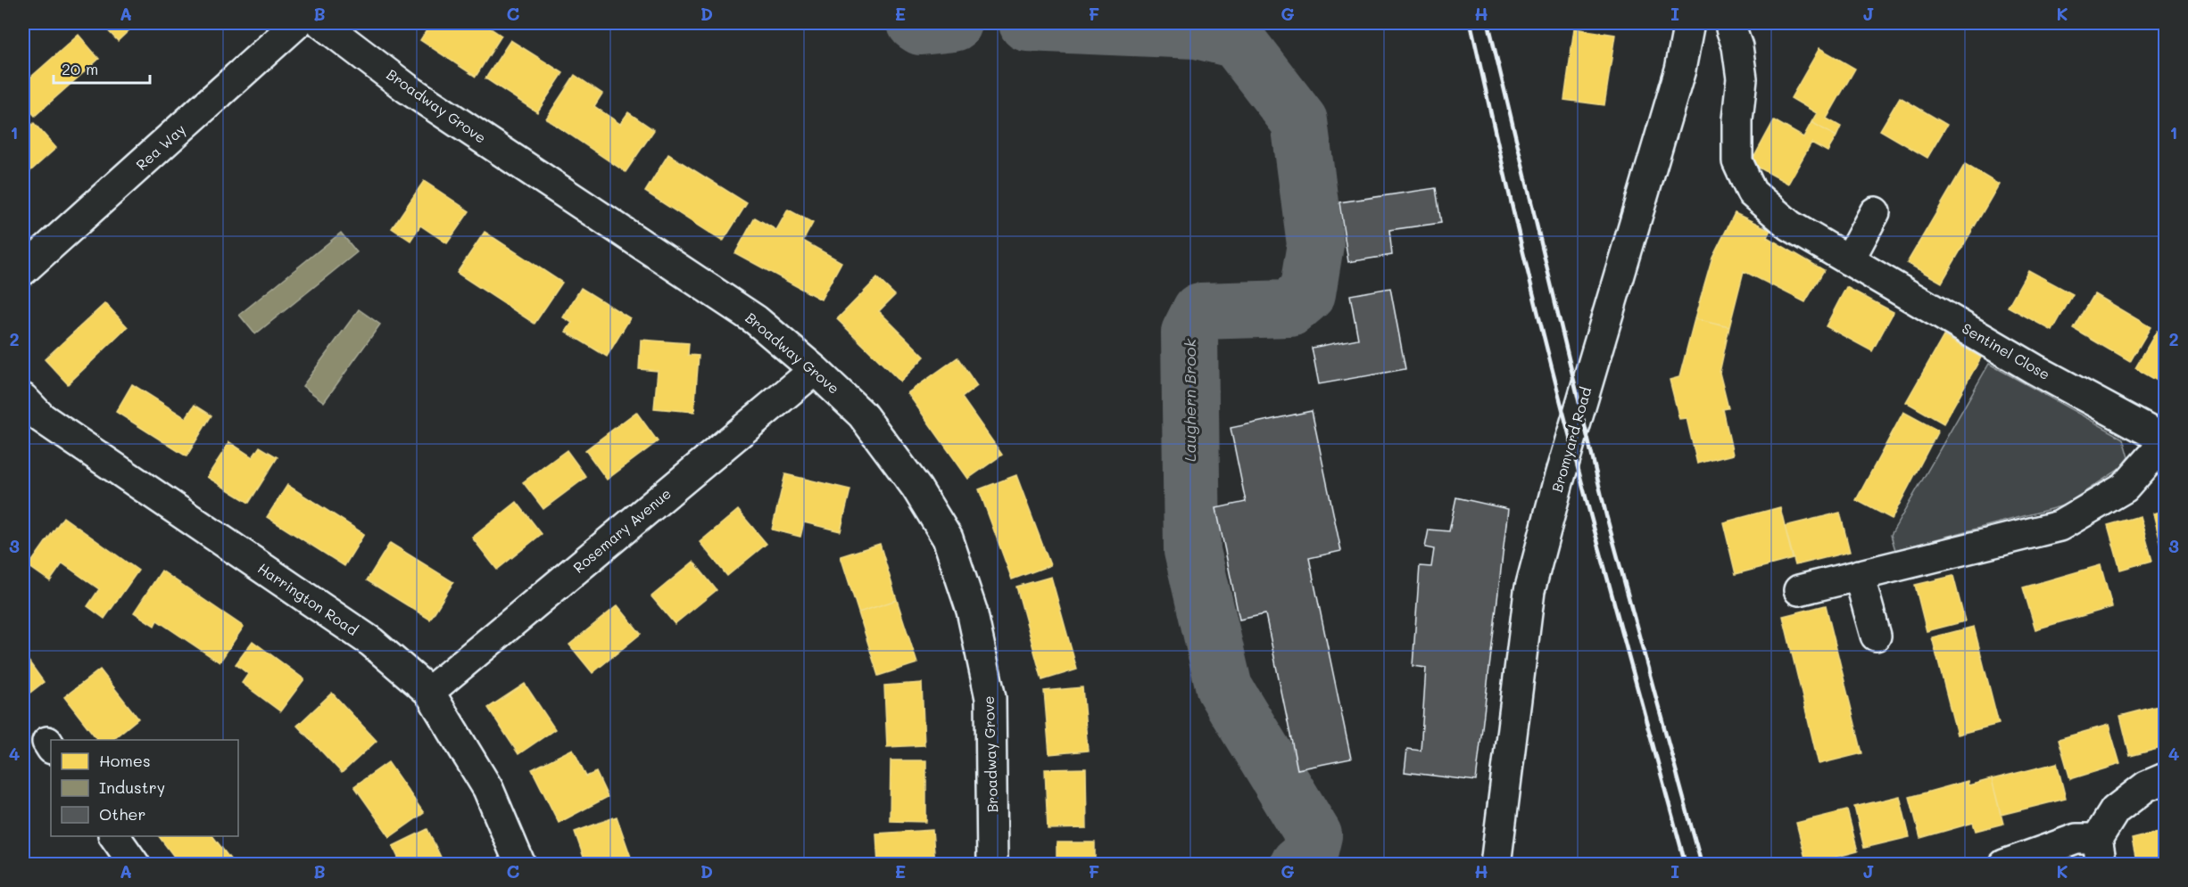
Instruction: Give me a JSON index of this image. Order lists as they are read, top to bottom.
{
  "streets": {
    "street": [
      "Broadway Grove",
      "Rea Way",
      "Sentinel Close",
      "Bromyard Road",
      "Rosemary Avenue",
      "Harrington Road"
    ]
  },
  "crossings": [
    ["Broadway Grove", "Rosemary Avenue"],
    ["Rosemary Avenue", "Harrington Road"]
  ],
  "water": ["Laughern Brook"],
  "legend": ["Homes", "Industry", "Other"],
  "scale_bar": "20 m",
  "grid": {
    "columns": [
      "A",
      "B",
      "C",
      "D",
      "E",
      "F",
      "G",
      "H",
      "I",
      "J",
      "K"
    ],
    "rows": [
      "1",
      "2",
      "3",
      "4"
    ]
  }
}
